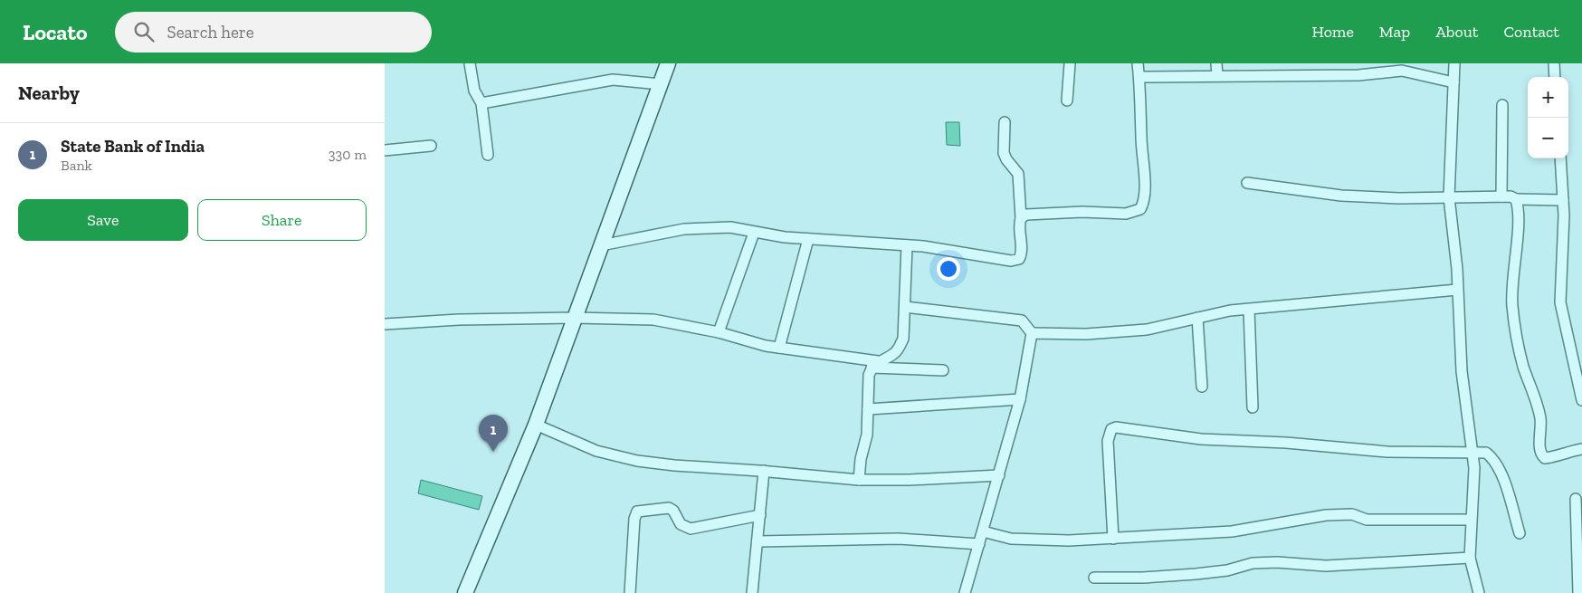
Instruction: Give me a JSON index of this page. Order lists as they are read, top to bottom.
{
  "page": {
    "header": "Locato",
    "search": "Search here",
    "nav": [
      "Home",
      "Map",
      "About",
      "Contact"
    ],
    "heading": "Nearby",
    "map_buttons": ["+", "−"],
    "list": [
      {
        "mark": "1",
        "name": "State Bank of India",
        "note": "Bank",
        "value": "330 m"
      }
    ],
    "buttons": ["Save", "Share"],
    "pins": "1"
  }
}
